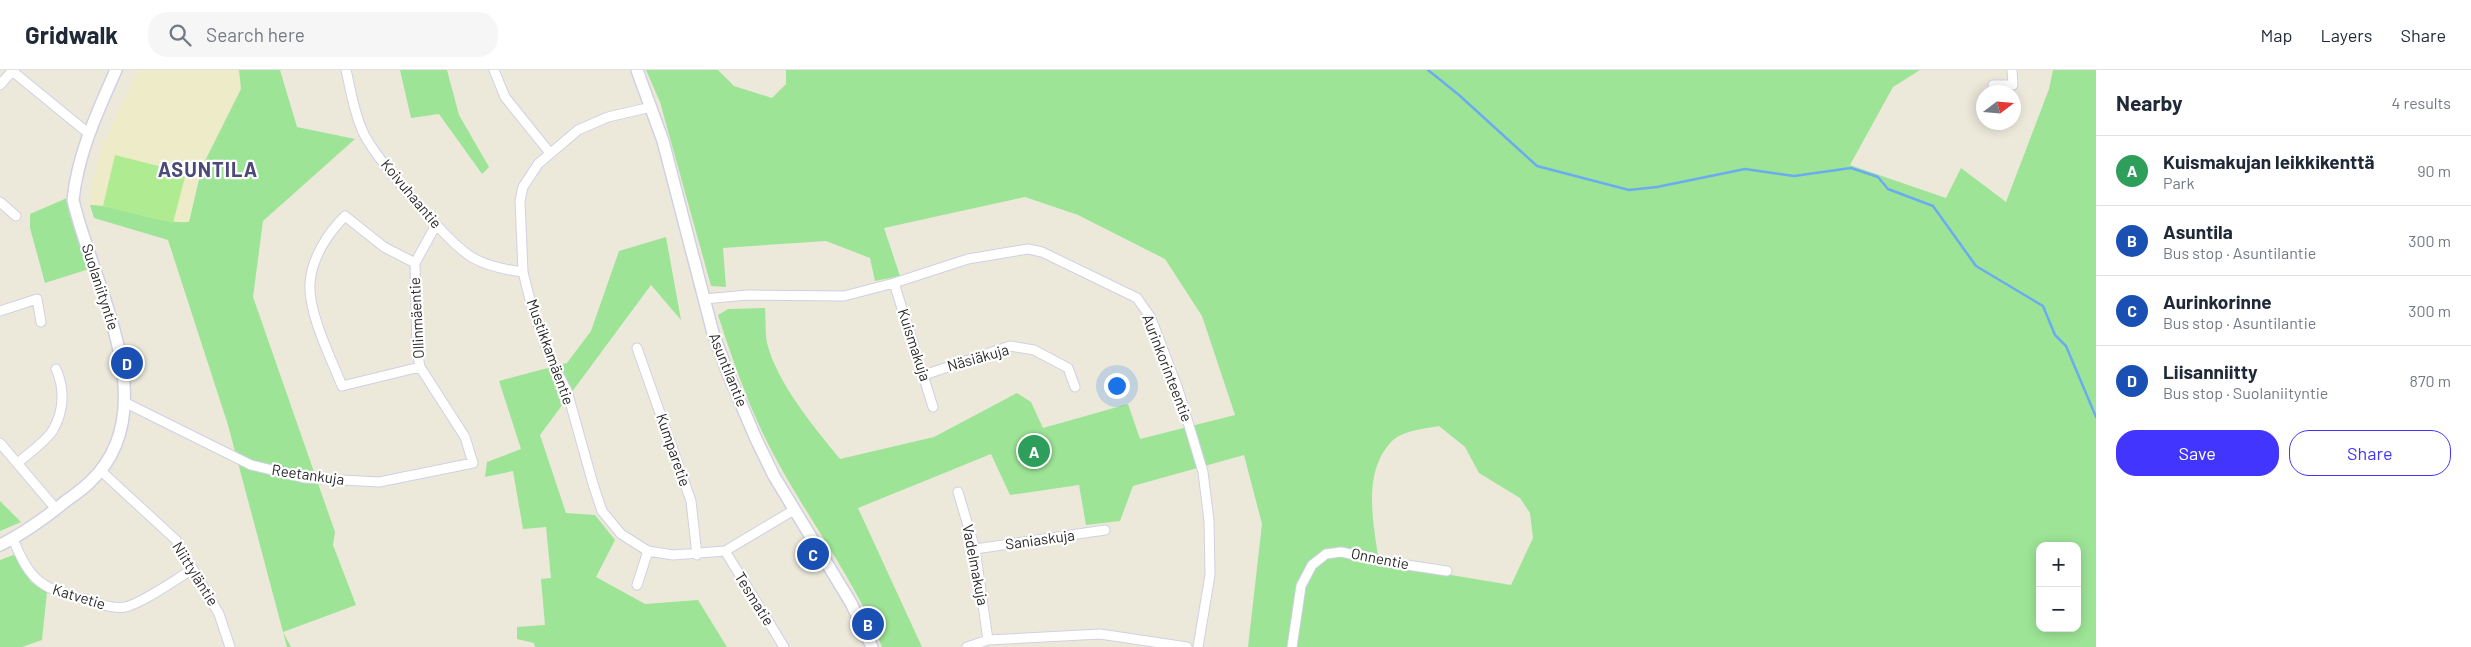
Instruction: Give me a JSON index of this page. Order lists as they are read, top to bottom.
{
  "streets": {
    "street": [
      "Koivuhaantie",
      "Suolaniityntie",
      "Ollinmäentie",
      "Kuismakuja",
      "Mustikkamäentie",
      "Näsiäkuja",
      "Aurinkorinteentie",
      "Asuntilantie",
      "Kumparetie",
      "Reetankuja",
      "Saniaskuja",
      "Onnentie",
      "Vadelmakuja",
      "Niittyläntie",
      "Katvetie",
      "Tesmatie"
    ]
  },
  "crossings": [
    ["Koivuhaantie", "Ollinmäentie"],
    ["Koivuhaantie", "Mustikkamäentie"],
    ["Suolaniityntie", "Reetankuja"],
    ["Suolaniityntie", "Niittyläntie"],
    ["Suolaniityntie", "Katvetie"],
    ["Ollinmäentie", "Reetankuja"],
    ["Kuismakuja", "Näsiäkuja"],
    ["Kuismakuja", "Aurinkorinteentie"],
    ["Mustikkamäentie", "Asuntilantie"],
    ["Mustikkamäentie", "Kumparetie"],
    ["Mustikkamäentie", "Tesmatie"],
    ["Aurinkorinteentie", "Asuntilantie"],
    ["Saniaskuja", "Vadelmakuja"],
    ["Niittyläntie", "Katvetie"]
  ],
  "districts": ["ASUNTILA"],
  "north": "right",
  "page": {
    "header": "Gridwalk",
    "search": "Search here",
    "nav": ["Map", "Layers", "Share"],
    "heading": ["Nearby", "4 results"],
    "list": [
      {
        "mark": "A",
        "name": "Kuismakujan leikkikenttä",
        "note": "Park",
        "value": "90 m"
      },
      {
        "mark": "B",
        "name": "Asuntila",
        "note": "Bus stop · Asuntilantie",
        "value": "300 m"
      },
      {
        "mark": "C",
        "name": "Aurinkorinne",
        "note": "Bus stop · Asuntilantie",
        "value": "300 m"
      },
      {
        "mark": "D",
        "name": "Liisanniitty",
        "note": "Bus stop · Suolaniityntie",
        "value": "870 m"
      }
    ],
    "pins": [
      "D",
      "A",
      "C",
      "B"
    ],
    "buttons": ["Save", "Share"],
    "map_buttons": ["+", "−"]
  }
}
